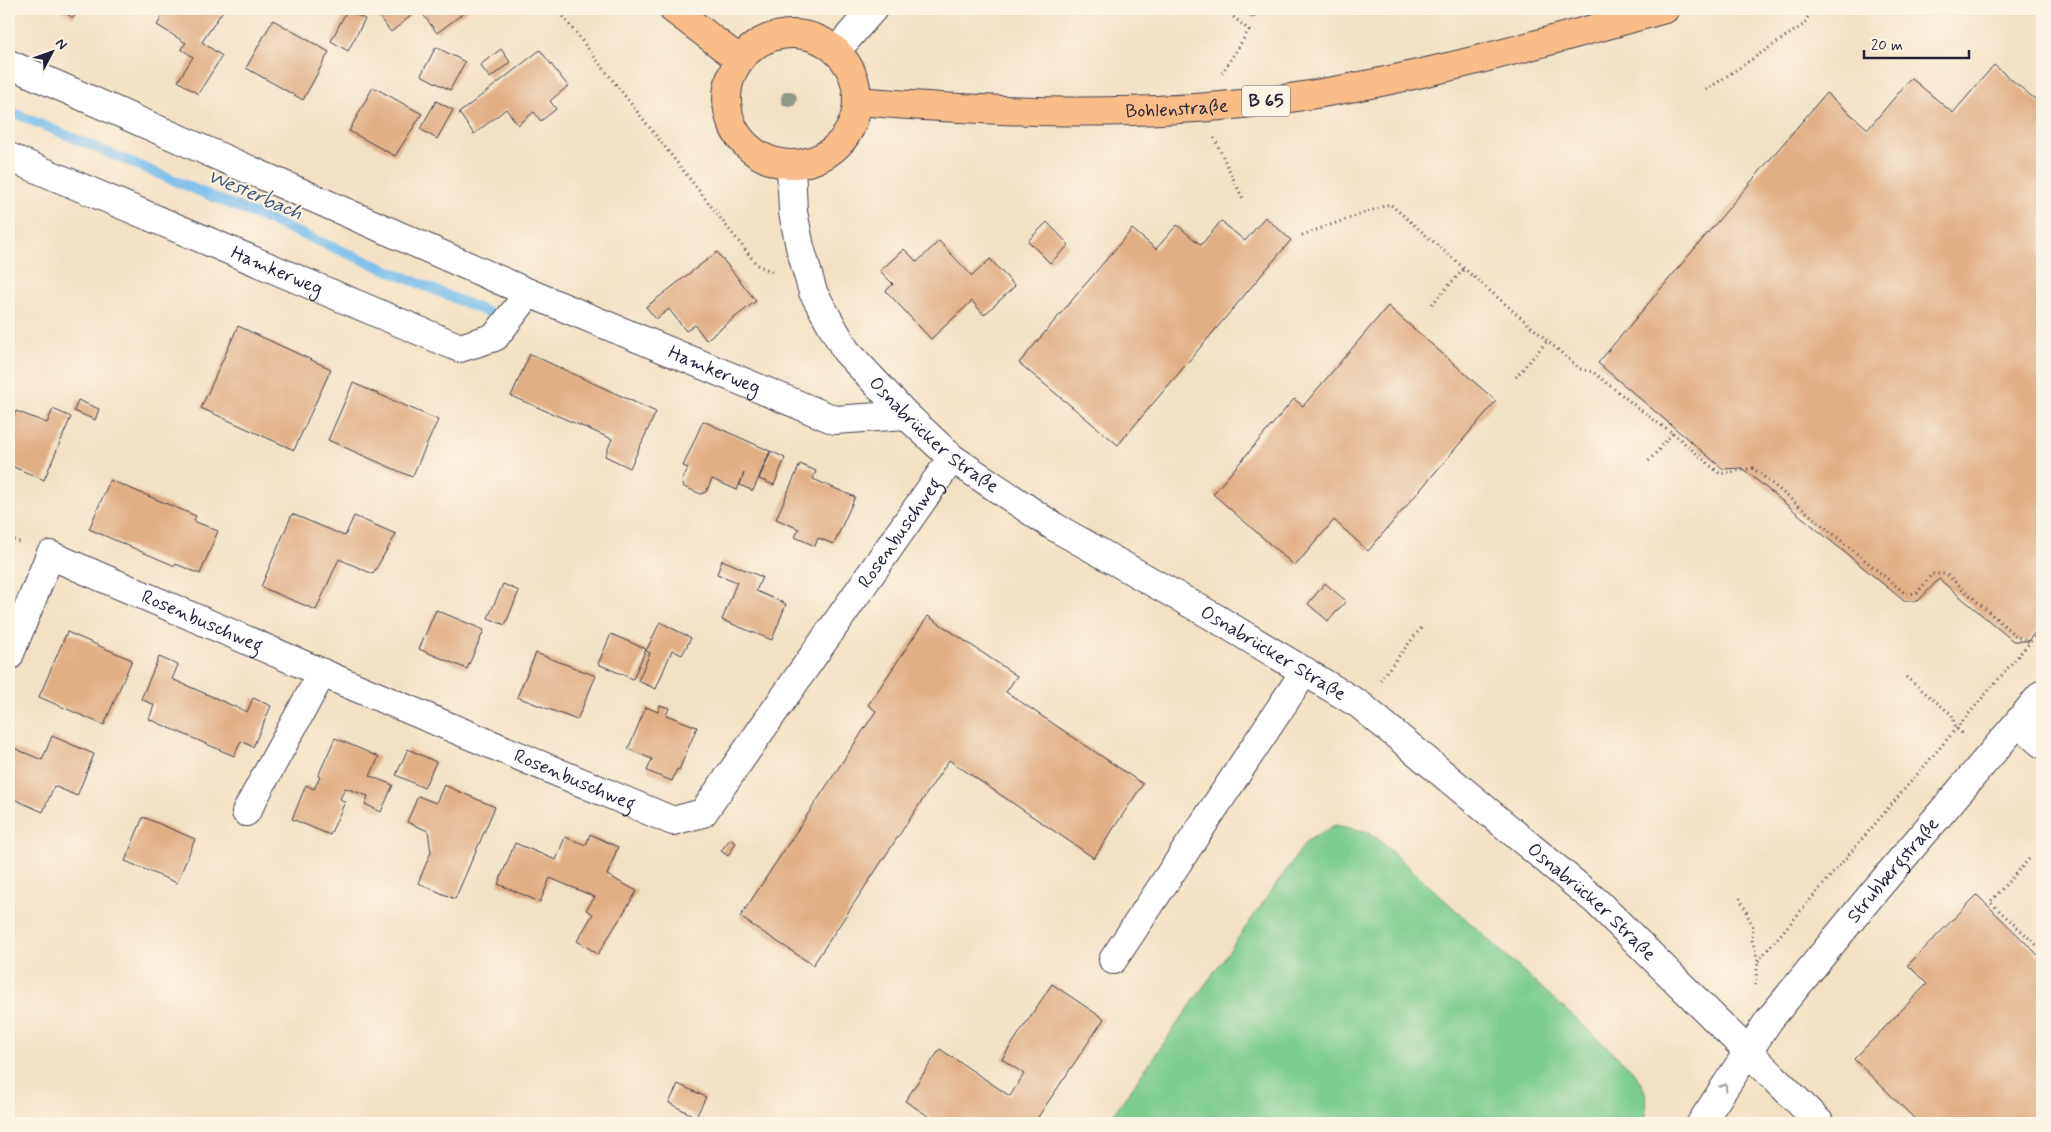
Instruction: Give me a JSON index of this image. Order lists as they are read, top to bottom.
{
  "streets": {
    "main road": ["B 65", "Bohlenstraße"],
    "street": [
      "Hamkerweg",
      "Osnabrücker Straße",
      "Rosenbuschweg",
      "Strubbergstraße"
    ]
  },
  "crossings": [
    ["Bohlenstraße", "Osnabrücker Straße"],
    ["Hamkerweg", "Osnabrücker Straße"],
    ["Osnabrücker Straße", "Rosenbuschweg"],
    ["Osnabrücker Straße", "Strubbergstraße"]
  ],
  "water": ["Westerbach"],
  "scale_bar": "20 m",
  "north": "top right"
}
